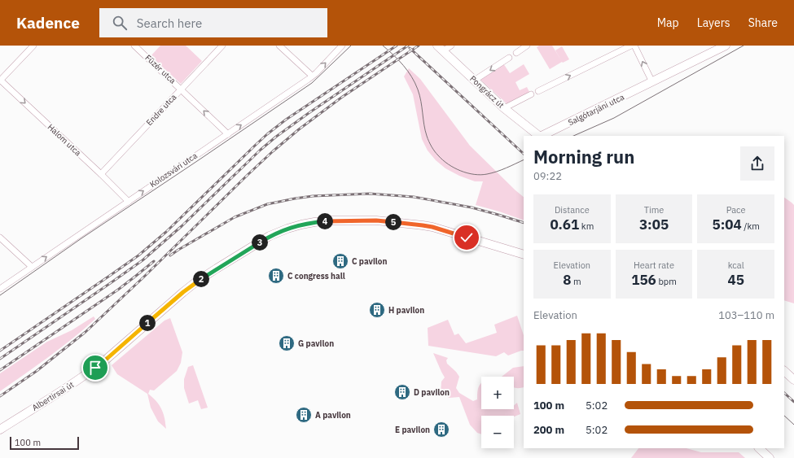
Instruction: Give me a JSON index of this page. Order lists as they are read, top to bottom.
{
  "streets": {
    "street": [
      "Füzér utca",
      "Pongrácz út",
      "Endre utca",
      "Salgótarjáni utca",
      "Halom utca",
      "Kolozsvári utca",
      "Albertirsai út"
    ]
  },
  "crossings": [
    ["Füzér utca", "Endre utca"],
    ["Füzér utca", "Kolozsvári utca"],
    ["Endre utca", "Halom utca"],
    ["Halom utca", "Kolozsvári utca"]
  ],
  "one_way": ["Füzér utca", "Halom utca", "Kolozsvári utca"],
  "places": {
    "building": [
      "C pavilon",
      "C congress hall",
      "H pavilon",
      "G pavilon",
      "D pavilon",
      "A pavilon",
      "E pavilon"
    ]
  },
  "scale_bar": "100 m",
  "page": {
    "header": "Kadence",
    "search": "Search here",
    "nav": ["Map", "Layers", "Share"],
    "heading": ["Morning run", "09:22"],
    "stats": [
      ["Distance", "0.61 km"],
      ["Time", "3:05"],
      ["Pace", "5:04 /km"],
      ["Elevation", "8 m"],
      ["Heart rate", "156 bpm"],
      ["kcal", "45"]
    ],
    "pins": [
      "4",
      "5",
      "3",
      "2",
      "1"
    ],
    "chart": ["Elevation", "103–110 m"],
    "map_buttons": ["+", "−"],
    "list": [
      {
        "name": "100 m",
        "note": "5:02"
      },
      {
        "name": "200 m",
        "note": "5:02"
      }
    ],
    "scale": "100 m"
  }
}
